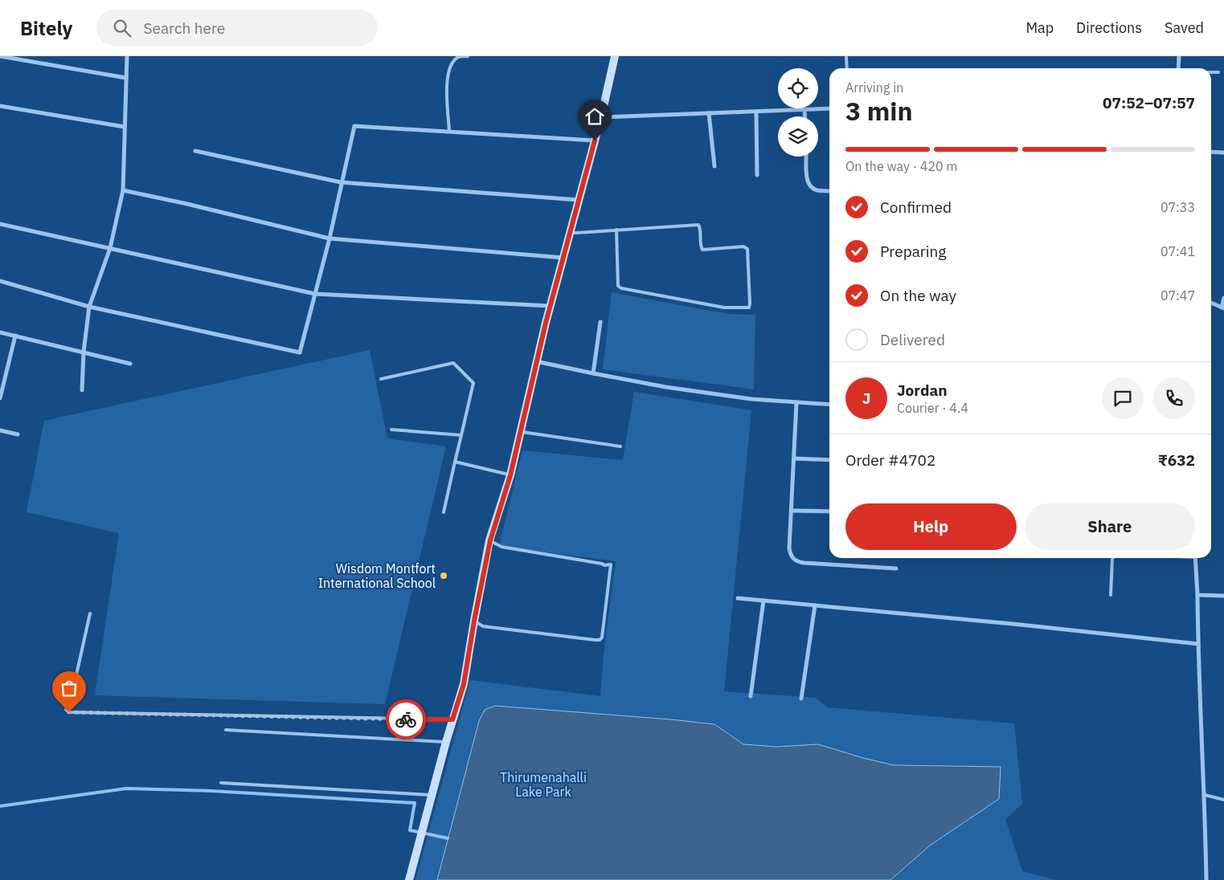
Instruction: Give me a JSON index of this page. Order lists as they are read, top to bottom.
{
  "parks": ["Thirumenahalli Lake Park"],
  "places": ["Wisdom Montfort International School"],
  "page": {
    "header": "Bitely",
    "search": "Search here",
    "nav": ["Map", "Directions", "Saved"],
    "heading": ["3 min", "Arriving in", "07:52–07:57"],
    "panel": [
      "Jordan",
      "Courier · 4.4",
      "Order #4702",
      "₹632"
    ],
    "bar": "On the way · 420 m",
    "list": [
      ["Confirmed", "07:33"],
      ["Preparing", "07:41"],
      ["On the way", "07:47"],
      "Delivered"
    ],
    "round": "J",
    "buttons": ["Help", "Share"]
  }
}
